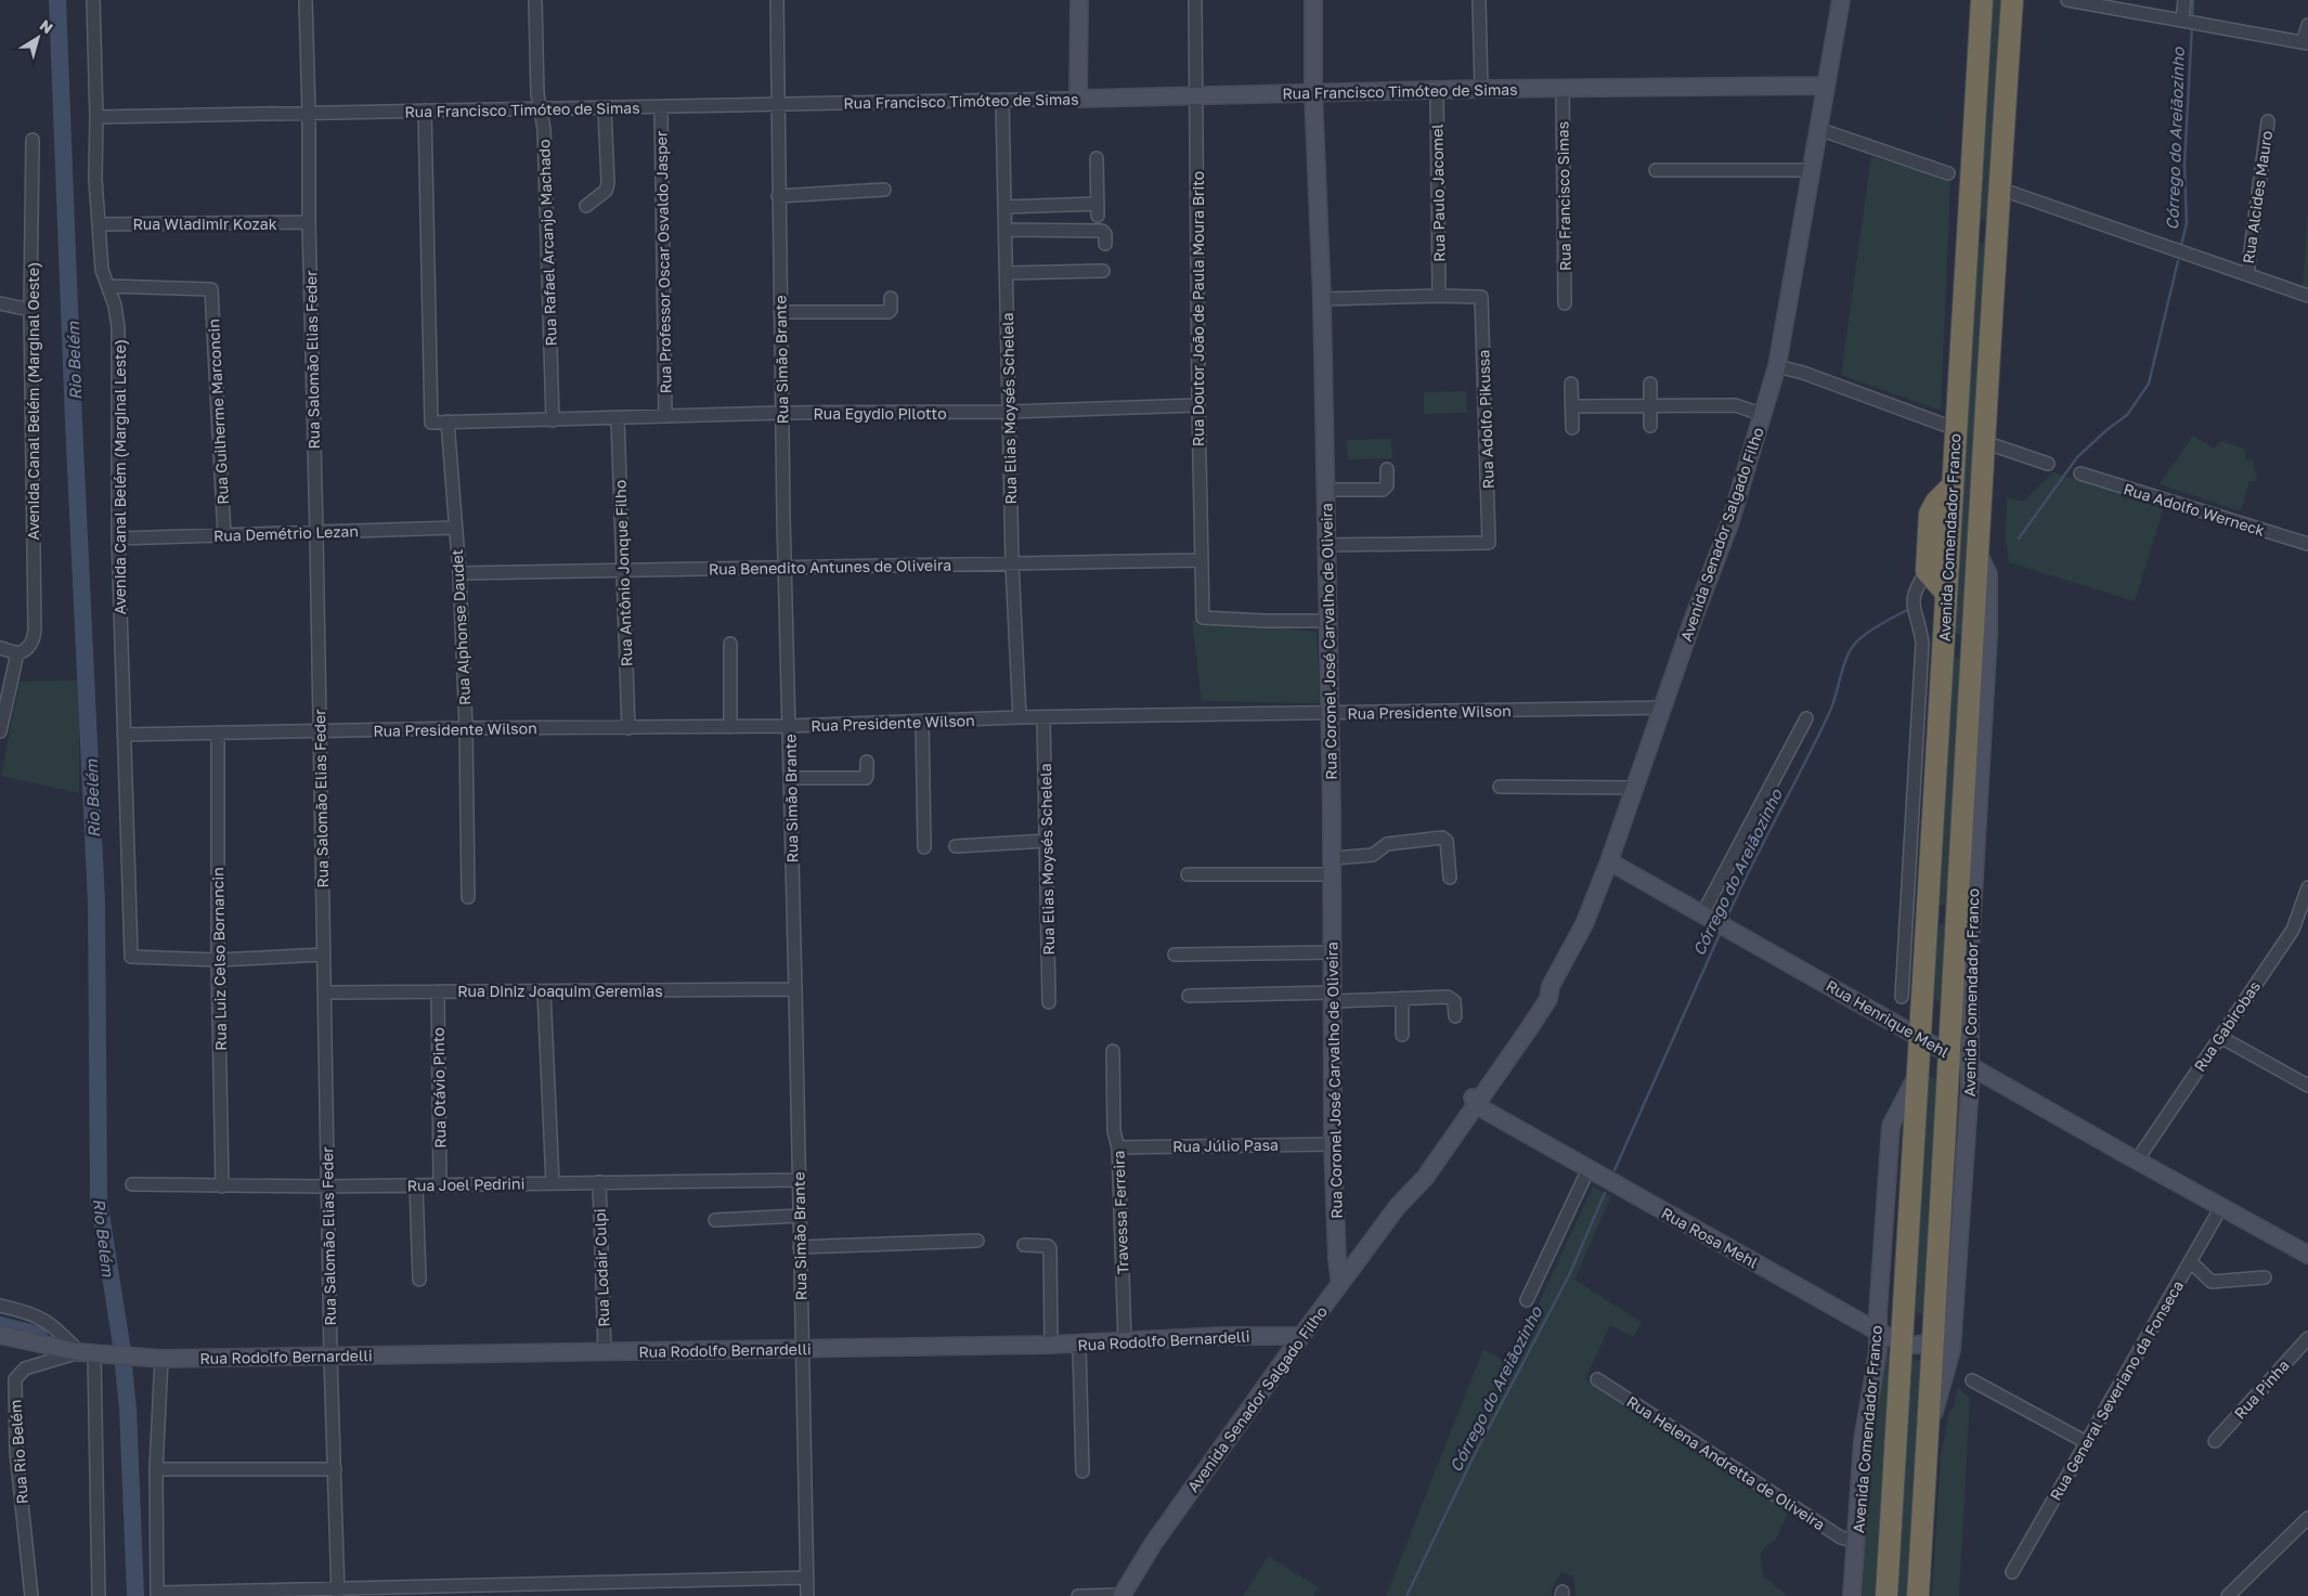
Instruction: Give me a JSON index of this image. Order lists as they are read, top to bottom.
{
  "streets": {
    "highway": ["Avenida Comendador Franco"],
    "street": [
      "Rua Francisco Timóteo de Simas",
      "Rua Paulo Jacomel",
      "Rua Francisco Simas",
      "Rua Alcides Mauro",
      "Rua Wladimir Kozak",
      "Rua Rafael Arcanjo Machado",
      "Rua Professor Oscar Osvaldo Jasper",
      "Rua Doutor João de Paula Moura Brito",
      "Rua Salomão Elias Feder",
      "Rua Simão Brante",
      "Avenida Canal Belém (Marginal Oeste)",
      "Rua Elias Moysés Schelela",
      "Rua Guilherme Marconcin",
      "Rua Egydio Pilotto",
      "Rua Adolfo Pikussa",
      "Avenida Canal Belém (Marginal Leste)",
      "Rua Adolfo Werneck",
      "Rua Demétrio Lezan",
      "Avenida Senador Salgado Filho",
      "Rua Benedito Antunes de Oliveira",
      "Rua Antônio Jonque Filho",
      "Rua Alphonse Daudet",
      "Rua Coronel José Carvalho de Oliveira",
      "Rua Presidente Wilson",
      "Rua Luiz Celso Bornancin",
      "Rua Diniz Joaquim Geremias",
      "Rua Henrique Mehl",
      "Rua Gabirobas",
      "Rua Otávio Pinto",
      "Rua Júlio Pasa",
      "Rua Joel Pedrini",
      "Travessa Ferreira",
      "Rua Rosa Mehl",
      "Rua Lodair Culpi",
      "Rua Rodolfo Bernardelli",
      "Rua Pinha",
      "Rua General Severiano da Fonseca",
      "Rua Rio Belém",
      "Rua Helena Andretta de Oliveira"
    ]
  },
  "crossings": [
    ["Rua Francisco Timóteo de Simas", "Rua Paulo Jacomel"],
    ["Rua Francisco Timóteo de Simas", "Rua Francisco Simas"],
    ["Rua Francisco Timóteo de Simas", "Rua Rafael Arcanjo Machado"],
    ["Rua Francisco Timóteo de Simas", "Rua Professor Oscar Osvaldo Jasper"],
    ["Rua Francisco Timóteo de Simas", "Rua Doutor João de Paula Moura Brito"],
    ["Rua Francisco Timóteo de Simas", "Rua Salomão Elias Feder"],
    ["Rua Francisco Timóteo de Simas", "Rua Simão Brante"],
    ["Rua Francisco Timóteo de Simas", "Rua Elias Moysés Schelela"],
    ["Rua Francisco Timóteo de Simas", "Rua Egydio Pilotto"],
    ["Rua Francisco Timóteo de Simas", "Avenida Canal Belém (Marginal Leste)"],
    ["Rua Francisco Timóteo de Simas", "Avenida Senador Salgado Filho"],
    ["Rua Francisco Timóteo de Simas", "Rua Coronel José Carvalho de Oliveira"],
    ["Rua Paulo Jacomel", "Rua Adolfo Pikussa"],
    ["Rua Wladimir Kozak", "Rua Salomão Elias Feder"],
    ["Rua Wladimir Kozak", "Avenida Canal Belém (Marginal Leste)"],
    ["Rua Rafael Arcanjo Machado", "Rua Egydio Pilotto"],
    ["Rua Professor Oscar Osvaldo Jasper", "Rua Egydio Pilotto"],
    ["Rua Doutor João de Paula Moura Brito", "Rua Egydio Pilotto"],
    ["Rua Doutor João de Paula Moura Brito", "Rua Benedito Antunes de Oliveira"],
    ["Rua Doutor João de Paula Moura Brito", "Rua Coronel José Carvalho de Oliveira"],
    ["Rua Salomão Elias Feder", "Rua Demétrio Lezan"],
    ["Rua Salomão Elias Feder", "Rua Presidente Wilson"],
    ["Rua Salomão Elias Feder", "Rua Diniz Joaquim Geremias"],
    ["Rua Salomão Elias Feder", "Rua Joel Pedrini"],
    ["Rua Salomão Elias Feder", "Rua Rodolfo Bernardelli"],
    ["Rua Simão Brante", "Rua Egydio Pilotto"],
    ["Rua Simão Brante", "Rua Benedito Antunes de Oliveira"],
    ["Rua Simão Brante", "Rua Presidente Wilson"],
    ["Rua Simão Brante", "Rua Diniz Joaquim Geremias"],
    ["Rua Simão Brante", "Rua Joel Pedrini"],
    ["Rua Simão Brante", "Rua Rodolfo Bernardelli"],
    ["Rua Elias Moysés Schelela", "Rua Egydio Pilotto"],
    ["Rua Elias Moysés Schelela", "Rua Benedito Antunes de Oliveira"],
    ["Rua Elias Moysés Schelela", "Rua Presidente Wilson"],
    ["Rua Guilherme Marconcin", "Avenida Canal Belém (Marginal Leste)"],
    ["Rua Guilherme Marconcin", "Rua Demétrio Lezan"],
    ["Rua Egydio Pilotto", "Rua Antônio Jonque Filho"],
    ["Rua Egydio Pilotto", "Rua Alphonse Daudet"],
    ["Rua Adolfo Pikussa", "Rua Coronel José Carvalho de Oliveira"],
    ["Avenida Canal Belém (Marginal Leste)", "Rua Demétrio Lezan"],
    ["Avenida Canal Belém (Marginal Leste)", "Rua Presidente Wilson"],
    ["Avenida Canal Belém (Marginal Leste)", "Rua Luiz Celso Bornancin"],
    ["Rua Demétrio Lezan", "Rua Alphonse Daudet"],
    ["Avenida Senador Salgado Filho", "Rua Coronel José Carvalho de Oliveira"],
    ["Avenida Senador Salgado Filho", "Rua Presidente Wilson"],
    ["Avenida Senador Salgado Filho", "Rua Henrique Mehl"],
    ["Avenida Senador Salgado Filho", "Rua Rosa Mehl"],
    ["Avenida Senador Salgado Filho", "Rua Rodolfo Bernardelli"],
    ["Avenida Comendador Franco", "Rua Henrique Mehl"],
    ["Avenida Comendador Franco", "Rua Rosa Mehl"],
    ["Avenida Comendador Franco", "Rua Helena Andretta de Oliveira"],
    ["Rua Benedito Antunes de Oliveira", "Rua Antônio Jonque Filho"],
    ["Rua Benedito Antunes de Oliveira", "Rua Alphonse Daudet"],
    ["Rua Antônio Jonque Filho", "Rua Presidente Wilson"],
    ["Rua Alphonse Daudet", "Rua Presidente Wilson"],
    ["Rua Coronel José Carvalho de Oliveira", "Rua Presidente Wilson"],
    ["Rua Coronel José Carvalho de Oliveira", "Rua Júlio Pasa"],
    ["Rua Presidente Wilson", "Rua Luiz Celso Bornancin"],
    ["Rua Luiz Celso Bornancin", "Rua Joel Pedrini"],
    ["Rua Diniz Joaquim Geremias", "Rua Otávio Pinto"],
    ["Rua Henrique Mehl", "Rua Gabirobas"],
    ["Rua Henrique Mehl", "Rua General Severiano da Fonseca"],
    ["Rua Otávio Pinto", "Rua Joel Pedrini"],
    ["Rua Júlio Pasa", "Travessa Ferreira"],
    ["Rua Joel Pedrini", "Rua Lodair Culpi"],
    ["Travessa Ferreira", "Rua Rodolfo Bernardelli"],
    ["Rua Lodair Culpi", "Rua Rodolfo Bernardelli"],
    ["Rua Rodolfo Bernardelli", "Rua Rio Belém"]
  ],
  "water": ["Córrego do Areiãozinho", "Rio Belém"],
  "north": "top right"
}
